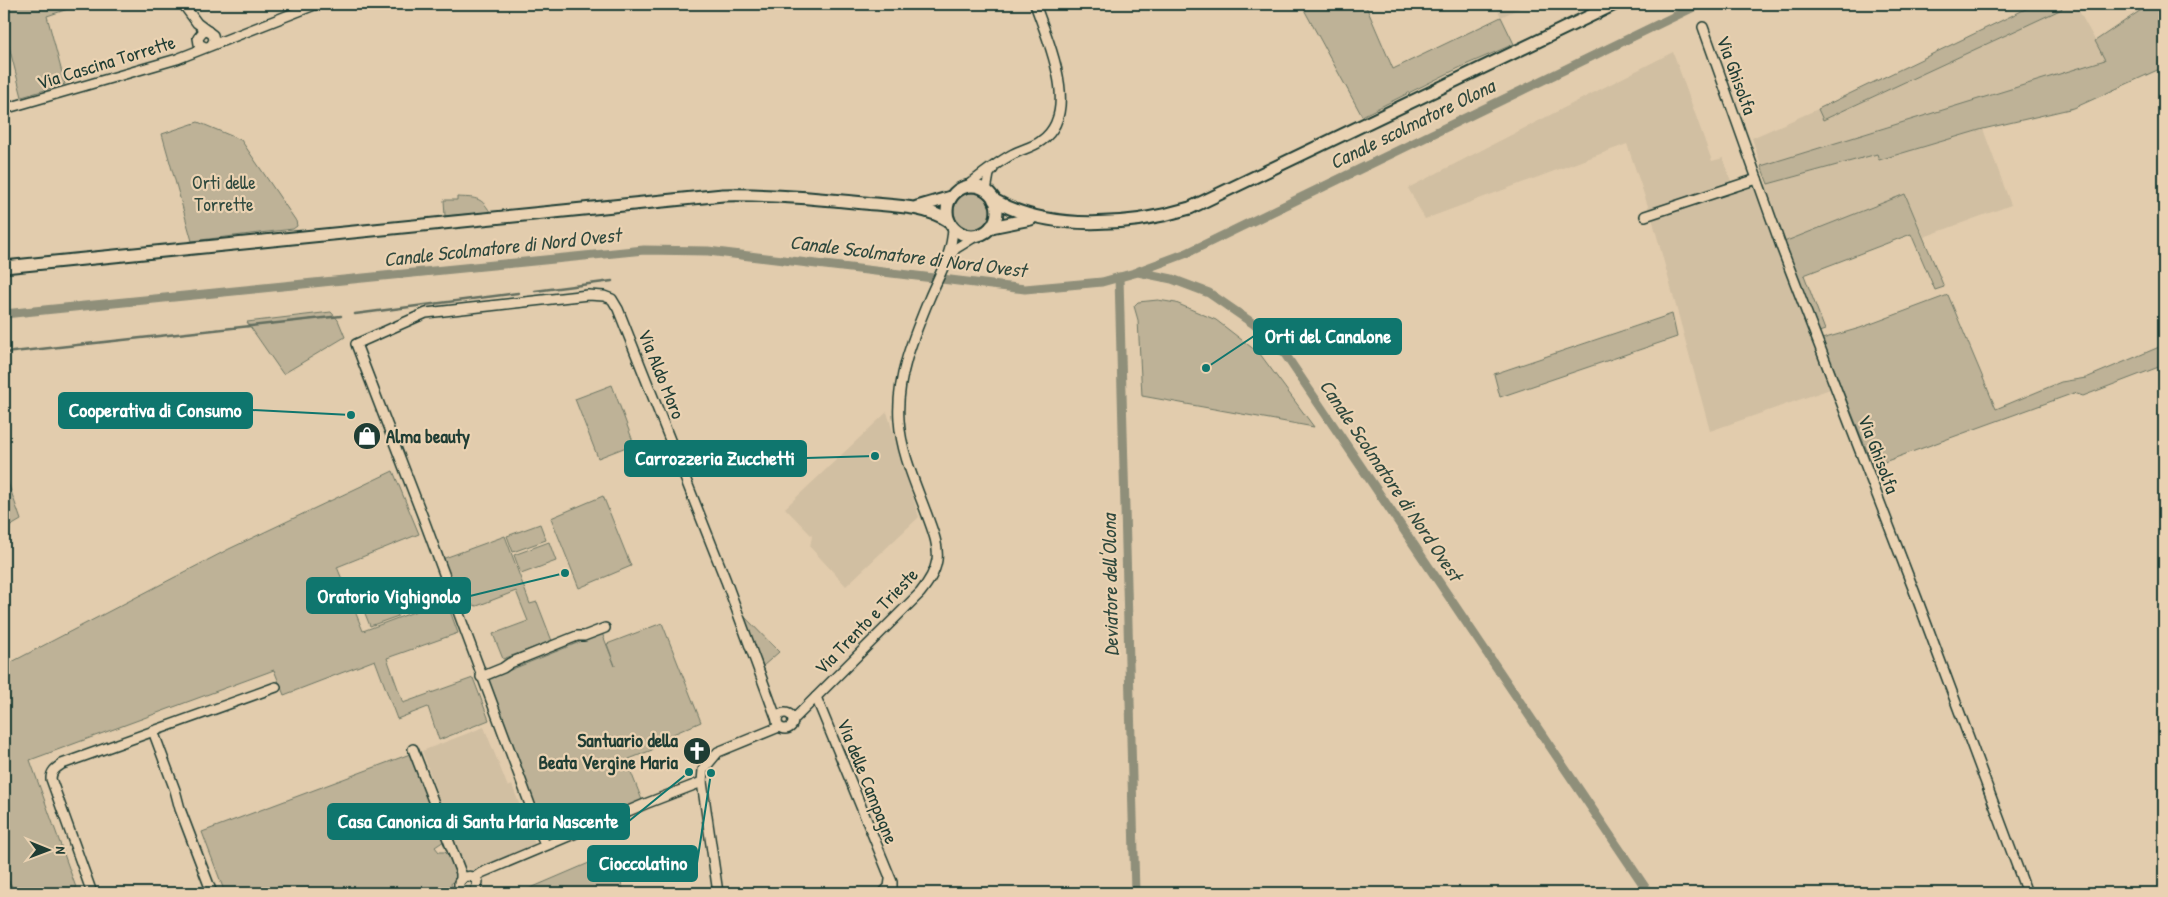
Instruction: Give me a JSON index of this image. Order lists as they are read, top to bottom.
{
  "streets": {
    "street": [
      "Via Cascina Torrette",
      "Via Ghisolfa",
      "Via Aldo Moro",
      "Via Trento e Trieste",
      "Via delle Campagne"
    ]
  },
  "crossings": [
    ["Via Aldo Moro", "Via Trento e Trieste"],
    ["Via Trento e Trieste", "Via delle Campagne"]
  ],
  "water": ["Canale scolmatore Olona", "Canale Scolmatore di Nord Ovest", "Deviatore dell'Olona"],
  "parks": ["Orti delle Torrette"],
  "places": {
    "other": [
      "Orti del Canalone",
      "Cooperativa di Consumo",
      "Carrozzeria Zucchetti",
      "Oratorio Vighignolo",
      "Casa Canonica di Santa Maria Nascente",
      "Cioccolatino"
    ],
    "shop": ["Alma beauty"],
    "church": ["Santuario della Beata Vergine Maria"]
  },
  "north": "right"
}
